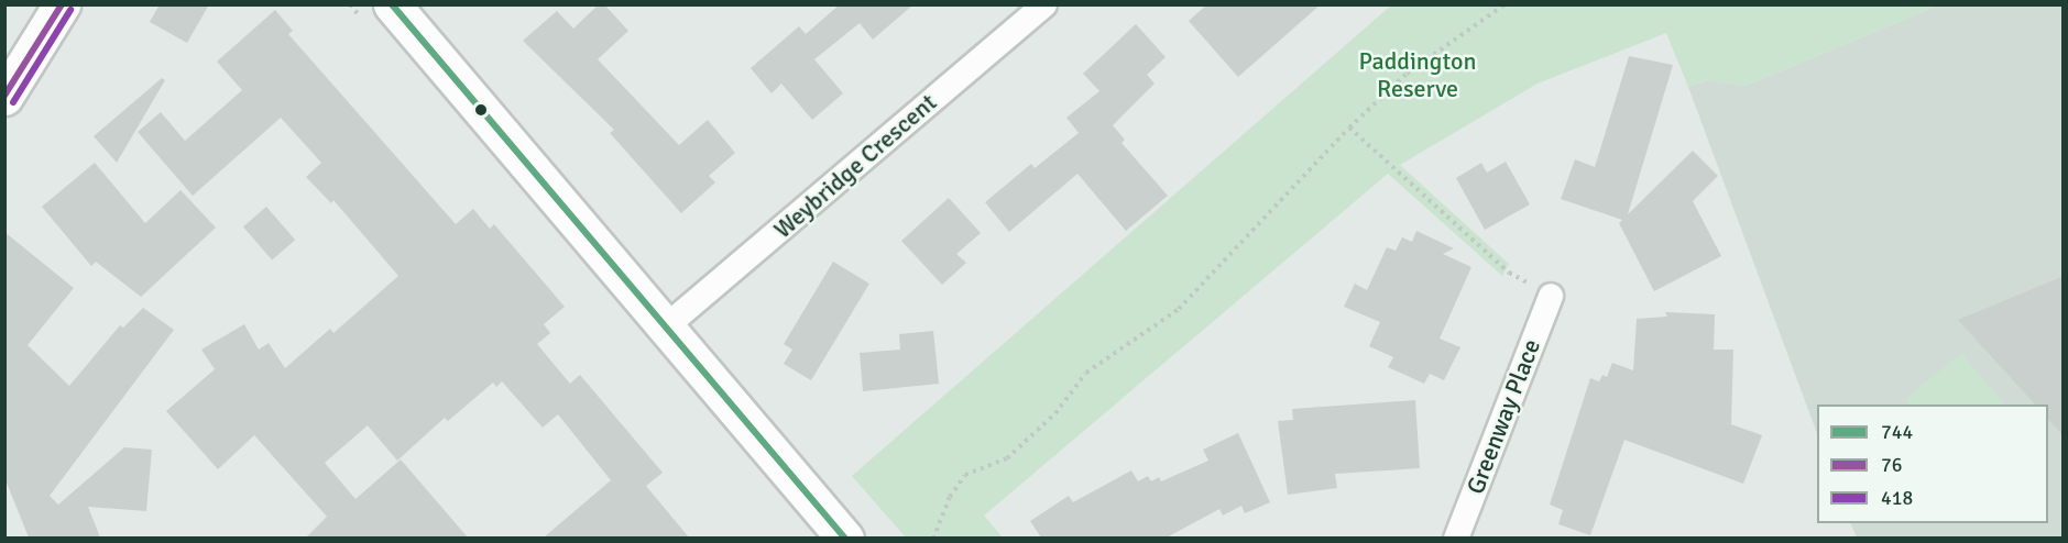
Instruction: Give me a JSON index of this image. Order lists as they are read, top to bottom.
{
  "streets": {
    "street": ["Weybridge Crescent", "Greenway Place"]
  },
  "parks": ["Paddington Reserve"],
  "lines": ["transit line 744", "transit line 76", "transit line 418"],
  "legend": ["744", "76", "418"]
}
